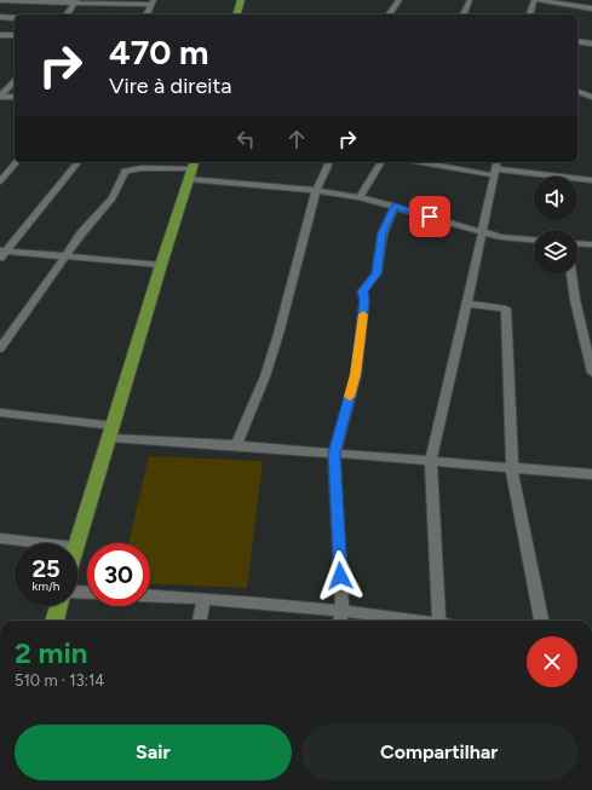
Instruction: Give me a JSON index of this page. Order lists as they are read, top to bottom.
{
  "page": {
    "turn": ["470 m", "Vire à direita"],
    "speed": "25 km/h",
    "limit": "30",
    "heading": ["2 min", "510 m · 13:14"],
    "buttons": ["Sair", "Compartilhar"]
  }
}
